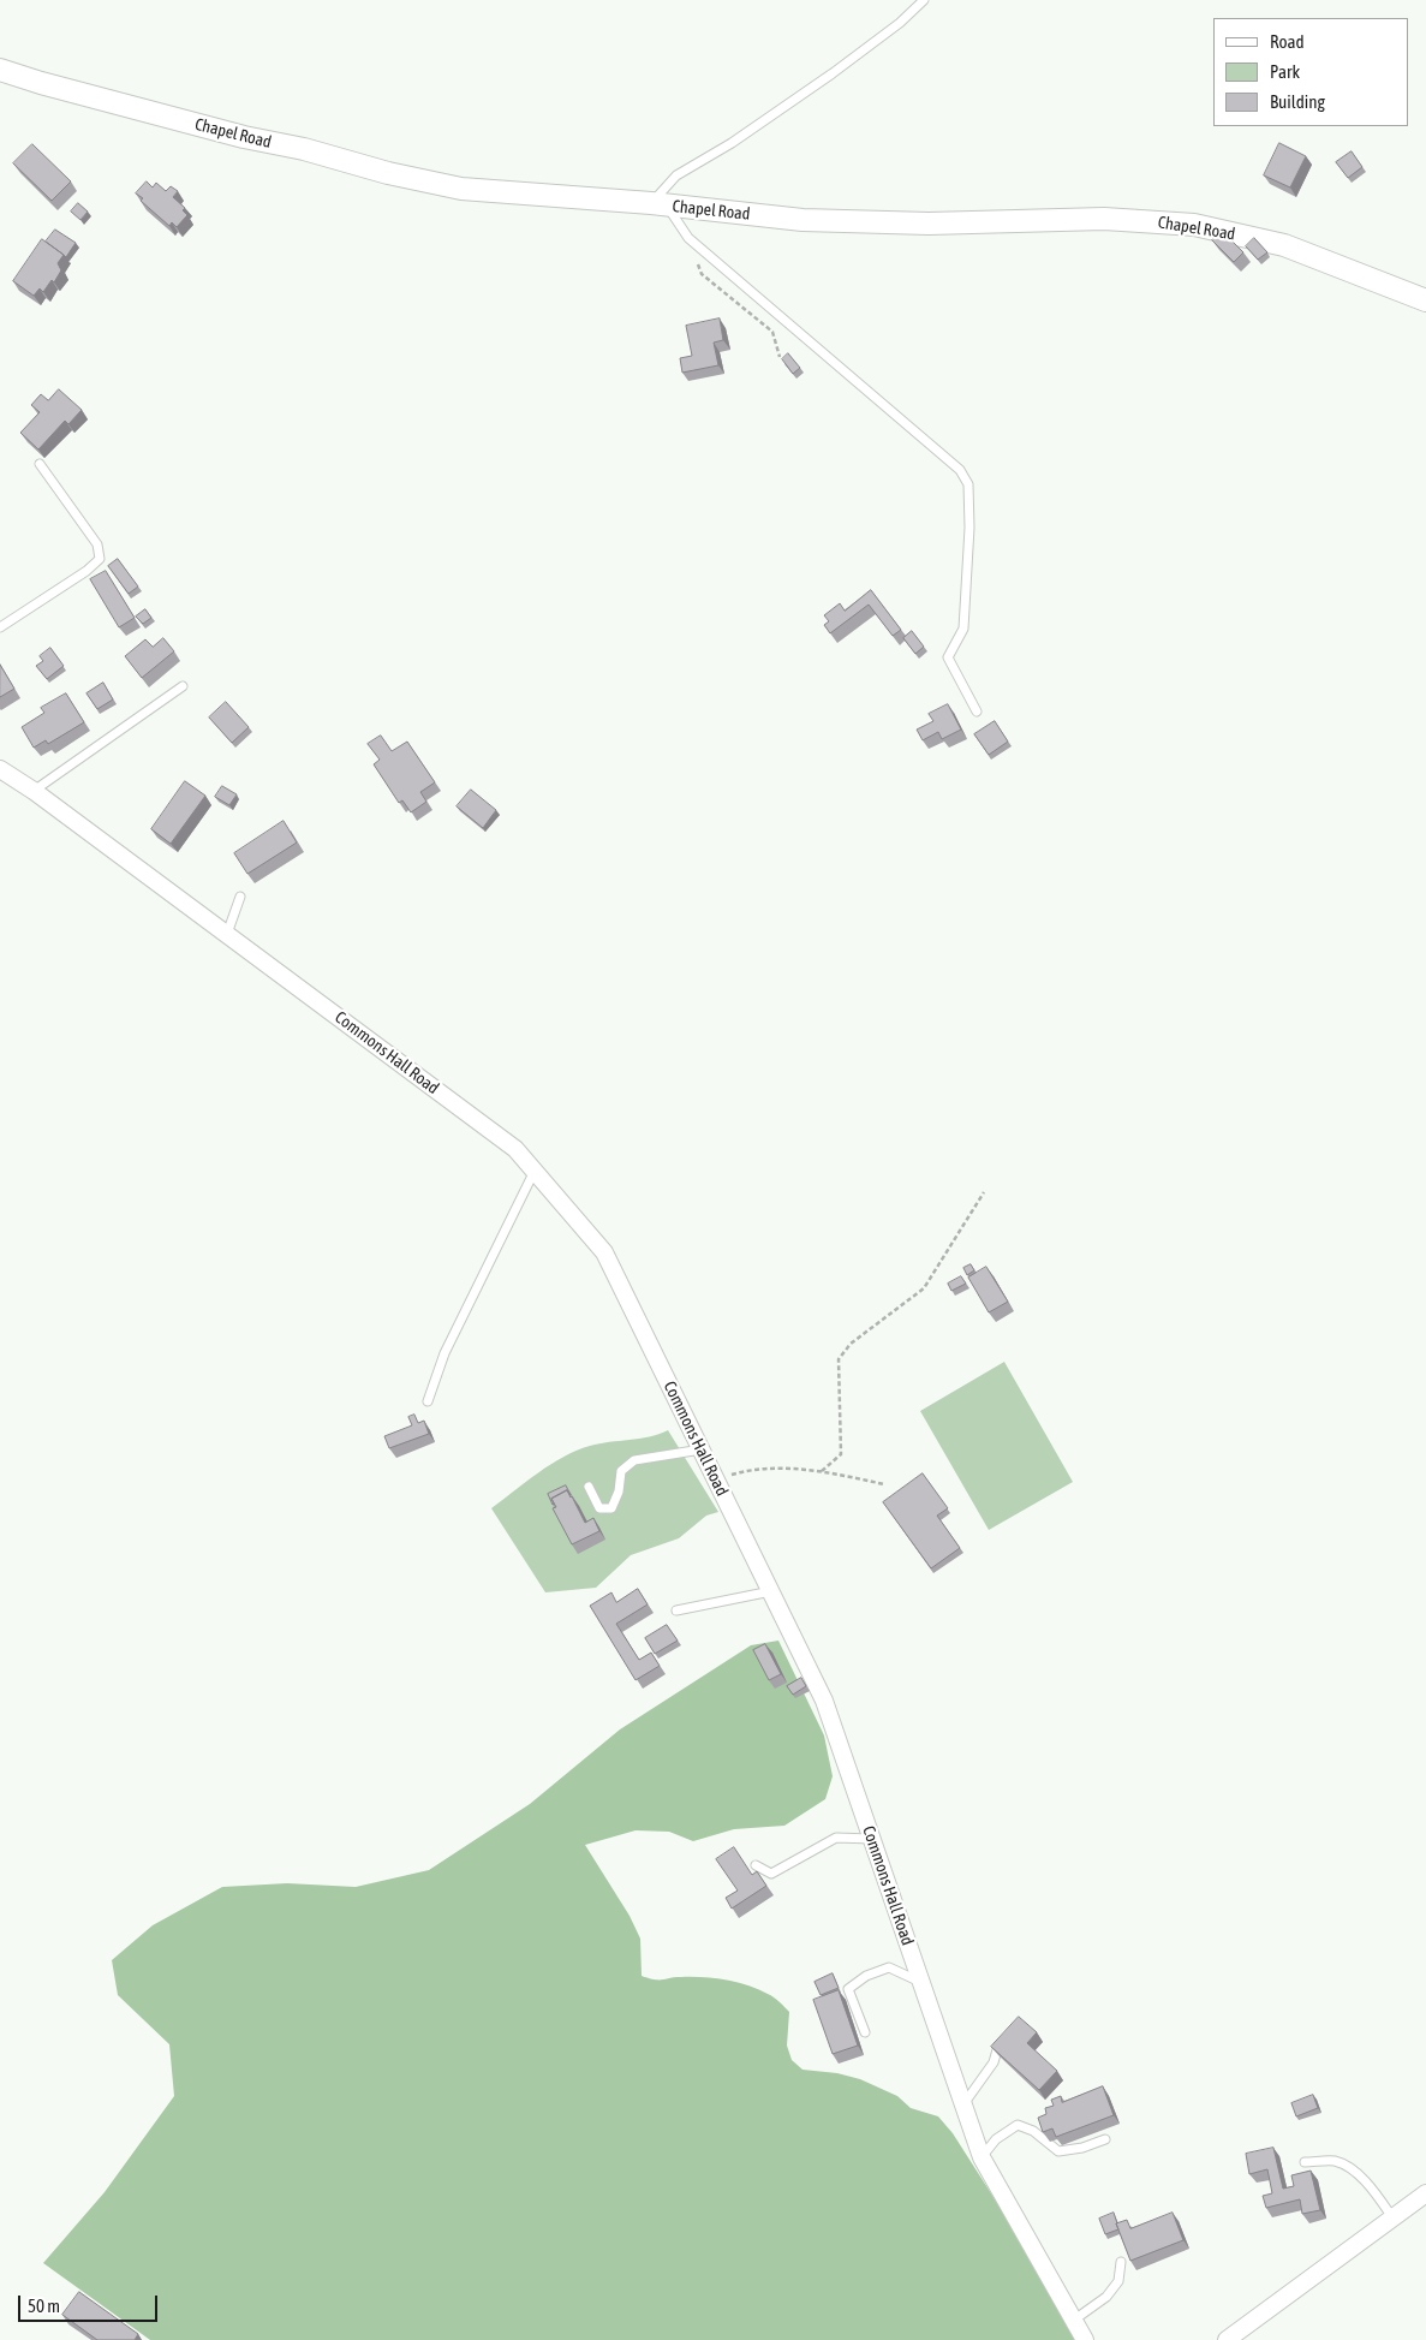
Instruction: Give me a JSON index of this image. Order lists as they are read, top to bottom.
{
  "streets": {
    "street": ["Chapel Road", "Commons Hall Road"]
  },
  "legend": ["Road", "Park", "Building"],
  "scale_bar": "50 m"
}
